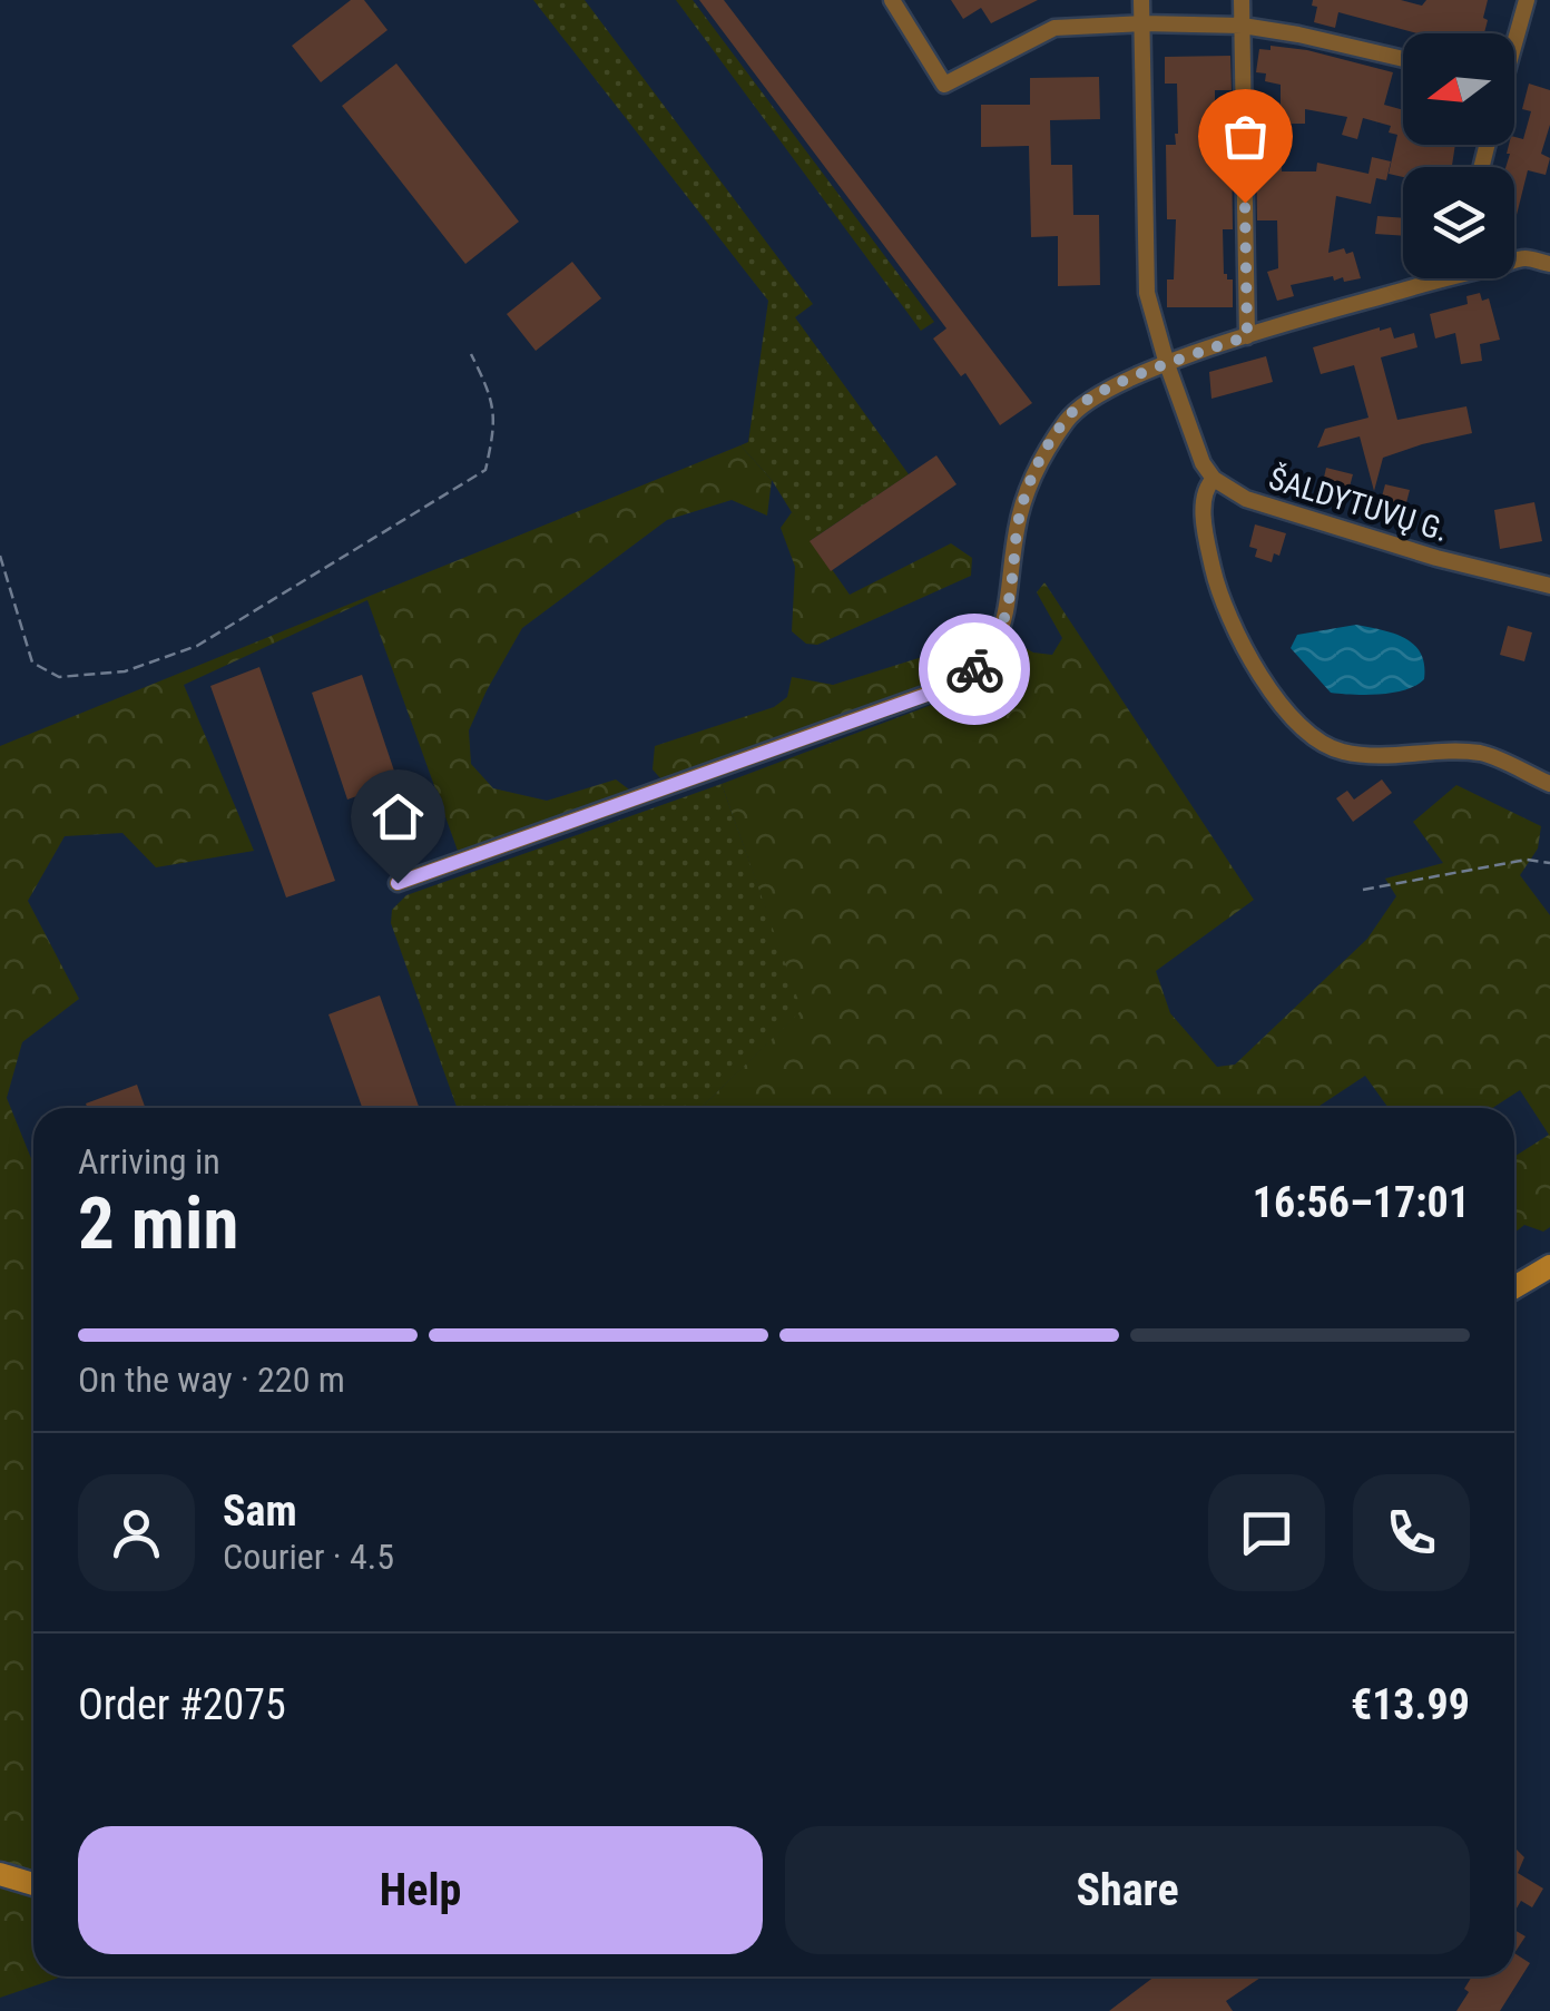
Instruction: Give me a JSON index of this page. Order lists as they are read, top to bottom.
{
  "streets": {
    "street": ["ŠALDYTUVŲ G."]
  },
  "north": "left",
  "page": {
    "heading": ["2 min", "Arriving in", "16:56–17:01"],
    "panel": [
      "Sam",
      "Courier · 4.5",
      "Order #2075",
      "€13.99"
    ],
    "bar": "On the way · 220 m",
    "buttons": ["Help", "Share"]
  }
}
